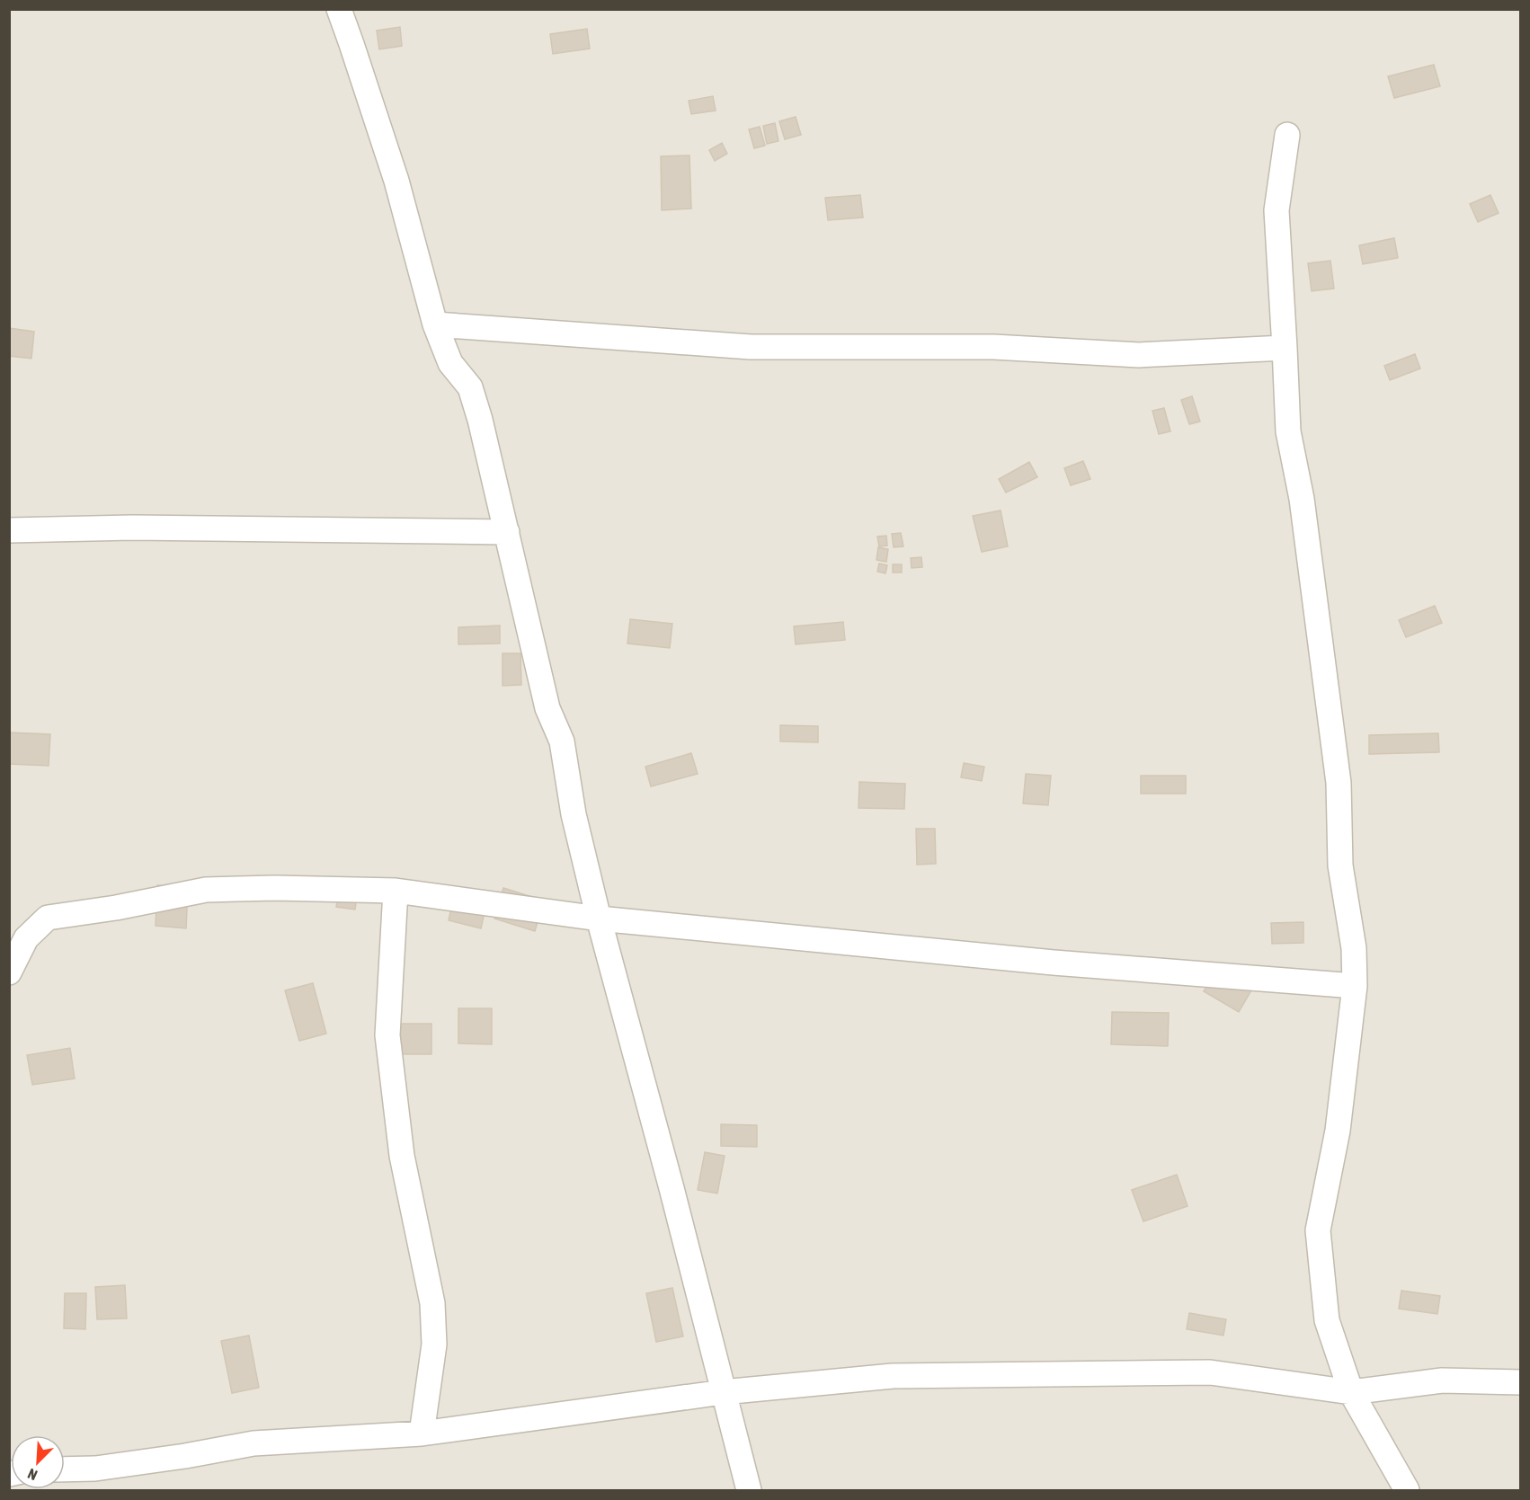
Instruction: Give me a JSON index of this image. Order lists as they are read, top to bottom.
{
  "north": "bottom left"
}
